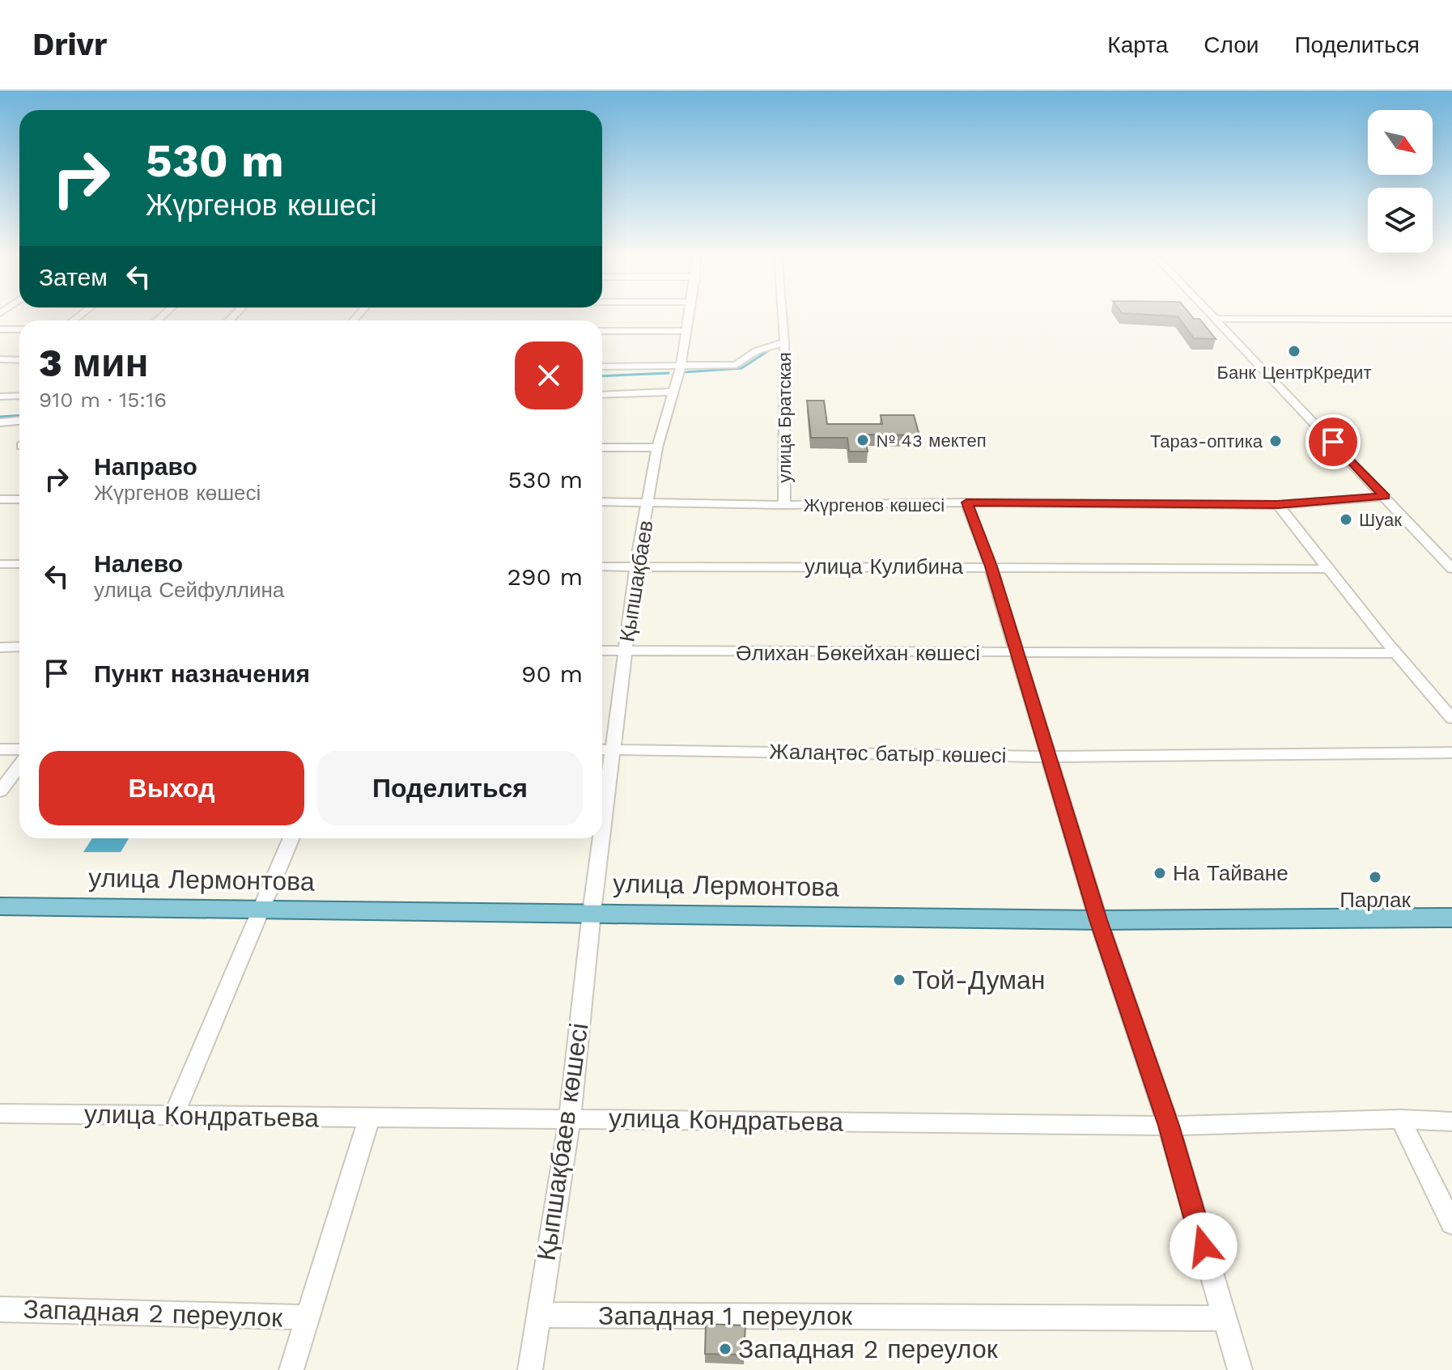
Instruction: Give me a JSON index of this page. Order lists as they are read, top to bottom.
{
  "streets": {
    "main road": ["улица Лермонтова"],
    "street": [
      "улица Братская",
      "Жүргенов көшесі",
      "улица Кулибина",
      "Қыпшақбаев",
      "Әлихан Бөкейхан көшесі",
      "Жалаңтөс батыр көшесі",
      "улица Кондратьева",
      "Қыпшақбаев көшесі",
      "Западная 2 переулок",
      "Западная 1 переулок"
    ]
  },
  "crossings": [
    ["улица Братская", "Жүргенов көшесі"],
    ["Жүргенов көшесі", "Қыпшақбаев"],
    ["улица Кулибина", "Қыпшақбаев"],
    ["Қыпшақбаев", "Әлихан Бөкейхан көшесі"],
    ["Қыпшақбаев", "Жалаңтөс батыр көшесі"],
    ["Қыпшақбаев", "улица Лермонтова"],
    ["Қыпшақбаев", "Қыпшақбаев көшесі"],
    ["улица Лермонтова", "Қыпшақбаев көшесі"],
    ["улица Кондратьева", "Қыпшақбаев көшесі"],
    ["улица Кондратьева", "Западная 2 переулок"],
    ["Қыпшақбаев көшесі", "Западная 1 переулок"]
  ],
  "places": [
    "Банк ЦентрКредит",
    "№ 43 мектеп",
    "Тараз-оптика",
    "Шуак",
    "На Тайване",
    "Парлак",
    "Той-Думан",
    "Западная 2 переулок"
  ],
  "north": "bottom right",
  "page": {
    "header": "Drivr",
    "nav": ["Карта", "Слои", "Поделиться"],
    "turn": ["530 m", "Жүргенов көшесі"],
    "then": "Затем",
    "heading": ["3 мин", "910 m · 15:16"],
    "list": [
      {
        "name": "Направо",
        "note": "Жүргенов көшесі",
        "value": "530 m"
      },
      {
        "name": "Налево",
        "note": "улица Сейфуллина",
        "value": "290 m"
      },
      {
        "name": "Пункт назначения",
        "value": "90 m"
      }
    ],
    "buttons": ["Выход", "Поделиться"]
  }
}
